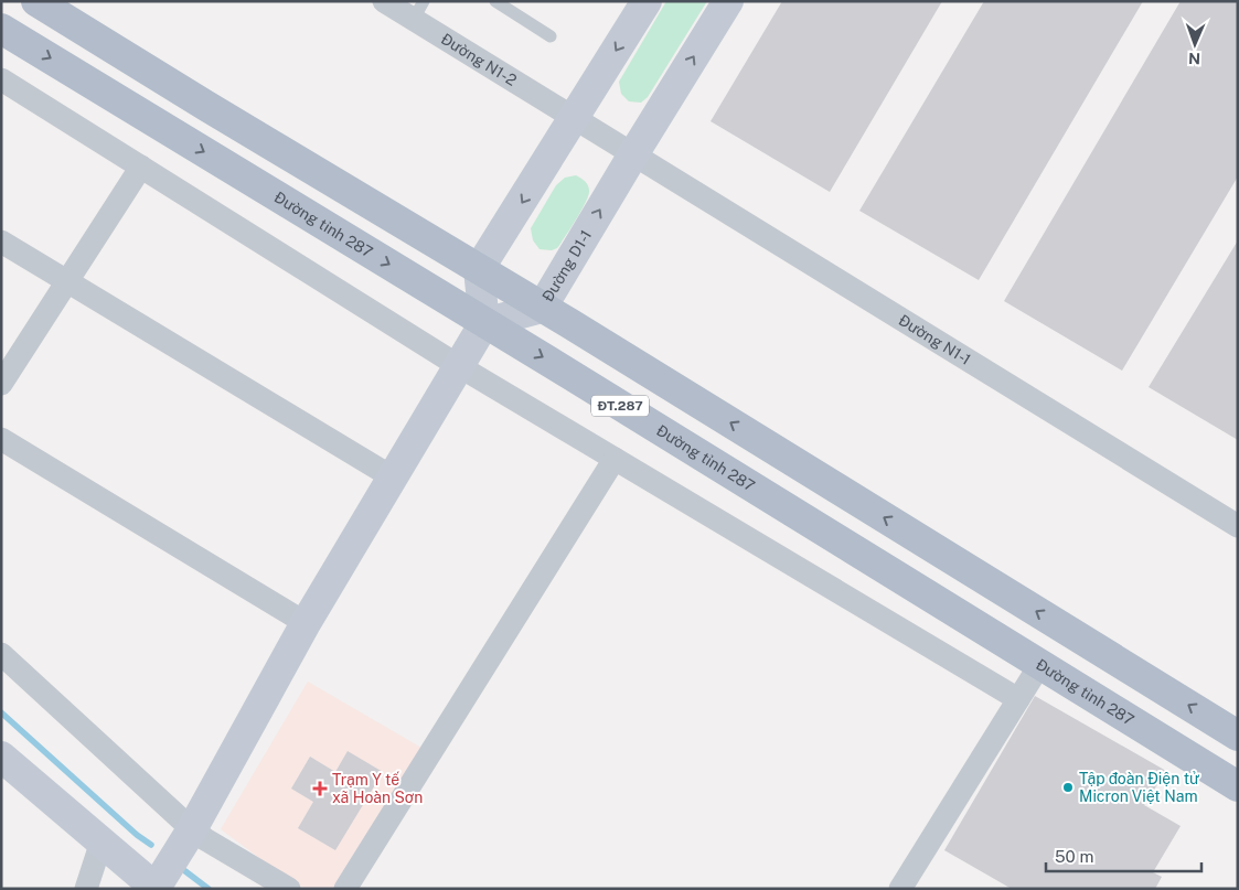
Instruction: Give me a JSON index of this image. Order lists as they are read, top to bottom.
{
  "streets": {
    "main road": ["Đường tỉnh 287", "ĐT.287"],
    "street": ["Đường N1-2", "Đường D1-1", "Đường N1-1"]
  },
  "crossings": [
    ["Đường N1-2", "Đường D1-1"],
    ["Đường N1-2", "Đường N1-1"],
    ["Đường tỉnh 287", "Đường D1-1"],
    ["Đường D1-1", "Đường N1-1"],
    ["Đường D1-1", "ĐT.287"]
  ],
  "places": {
    "other": ["Tập đoàn Điện tử Micron Việt Nam"],
    "health": ["Trạm Y tế xã Hoàn Sơn"]
  },
  "scale_bar": "50 m",
  "north": "bottom"
}
